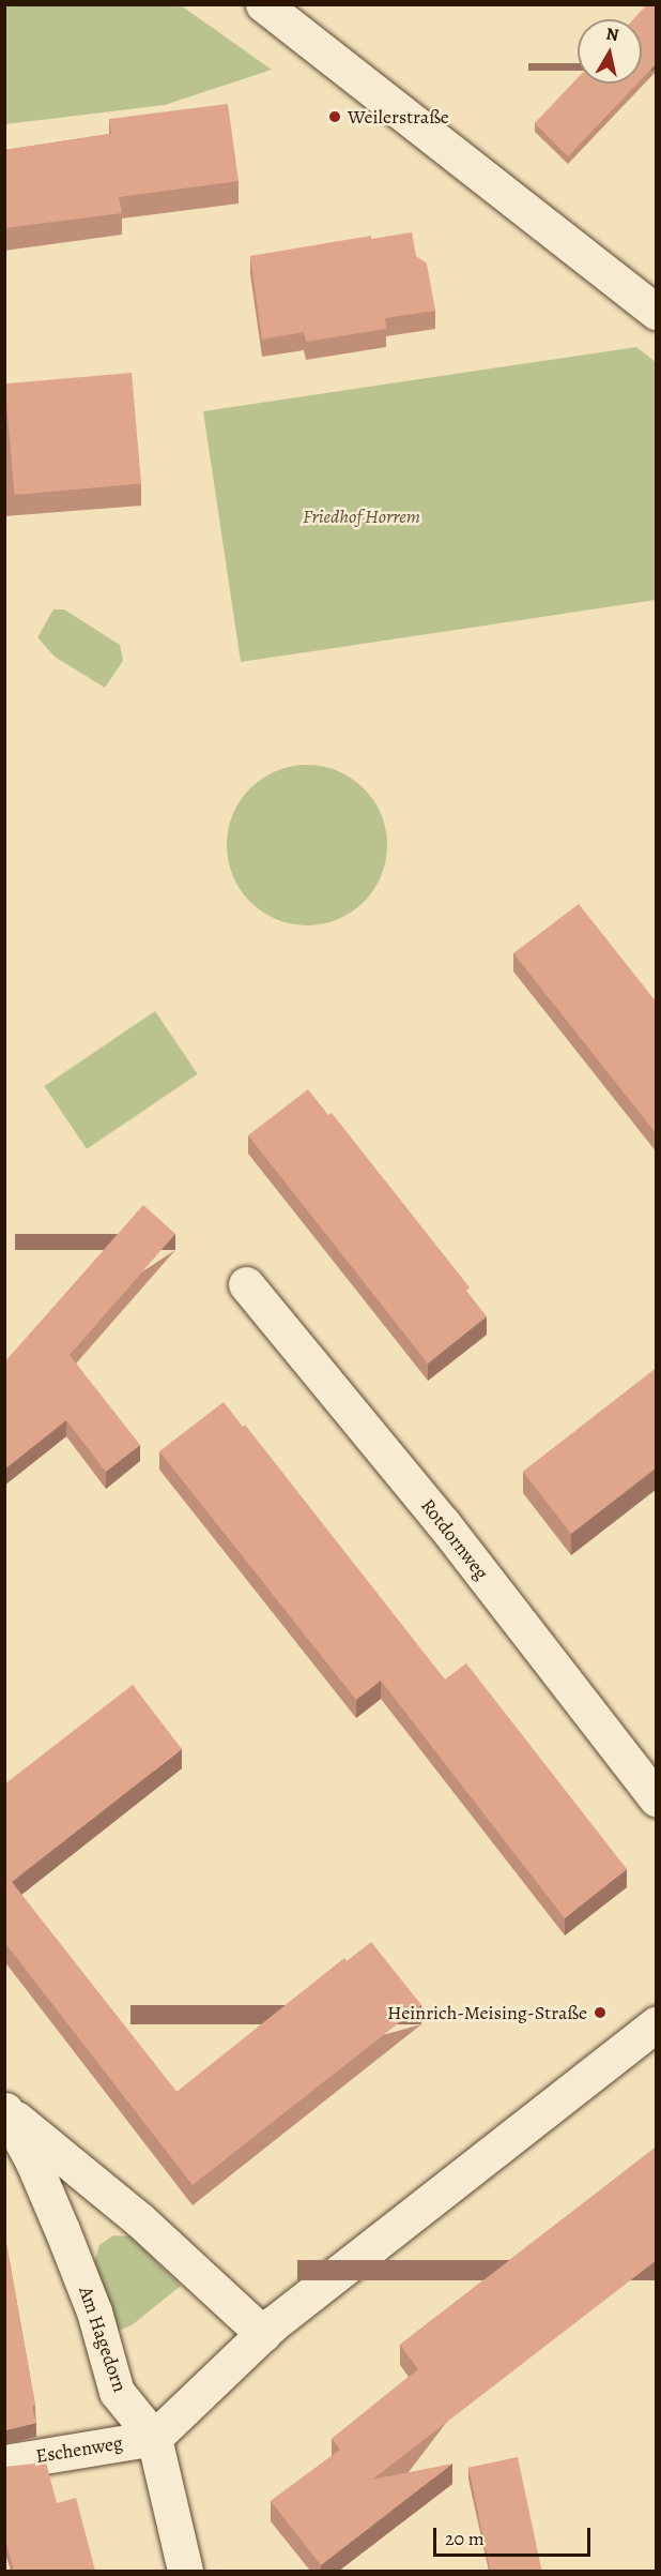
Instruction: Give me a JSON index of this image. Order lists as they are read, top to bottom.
{
  "streets": {
    "street": ["Rotdornweg", "Am Hagedorn", "Eschenweg"]
  },
  "crossings": [
    ["Am Hagedorn", "Eschenweg"]
  ],
  "parks": ["Friedhof Horrem"],
  "places": ["Weilerstraße", "Heinrich-Meising-Straße"],
  "scale_bar": "20 m",
  "north": "top"
}
